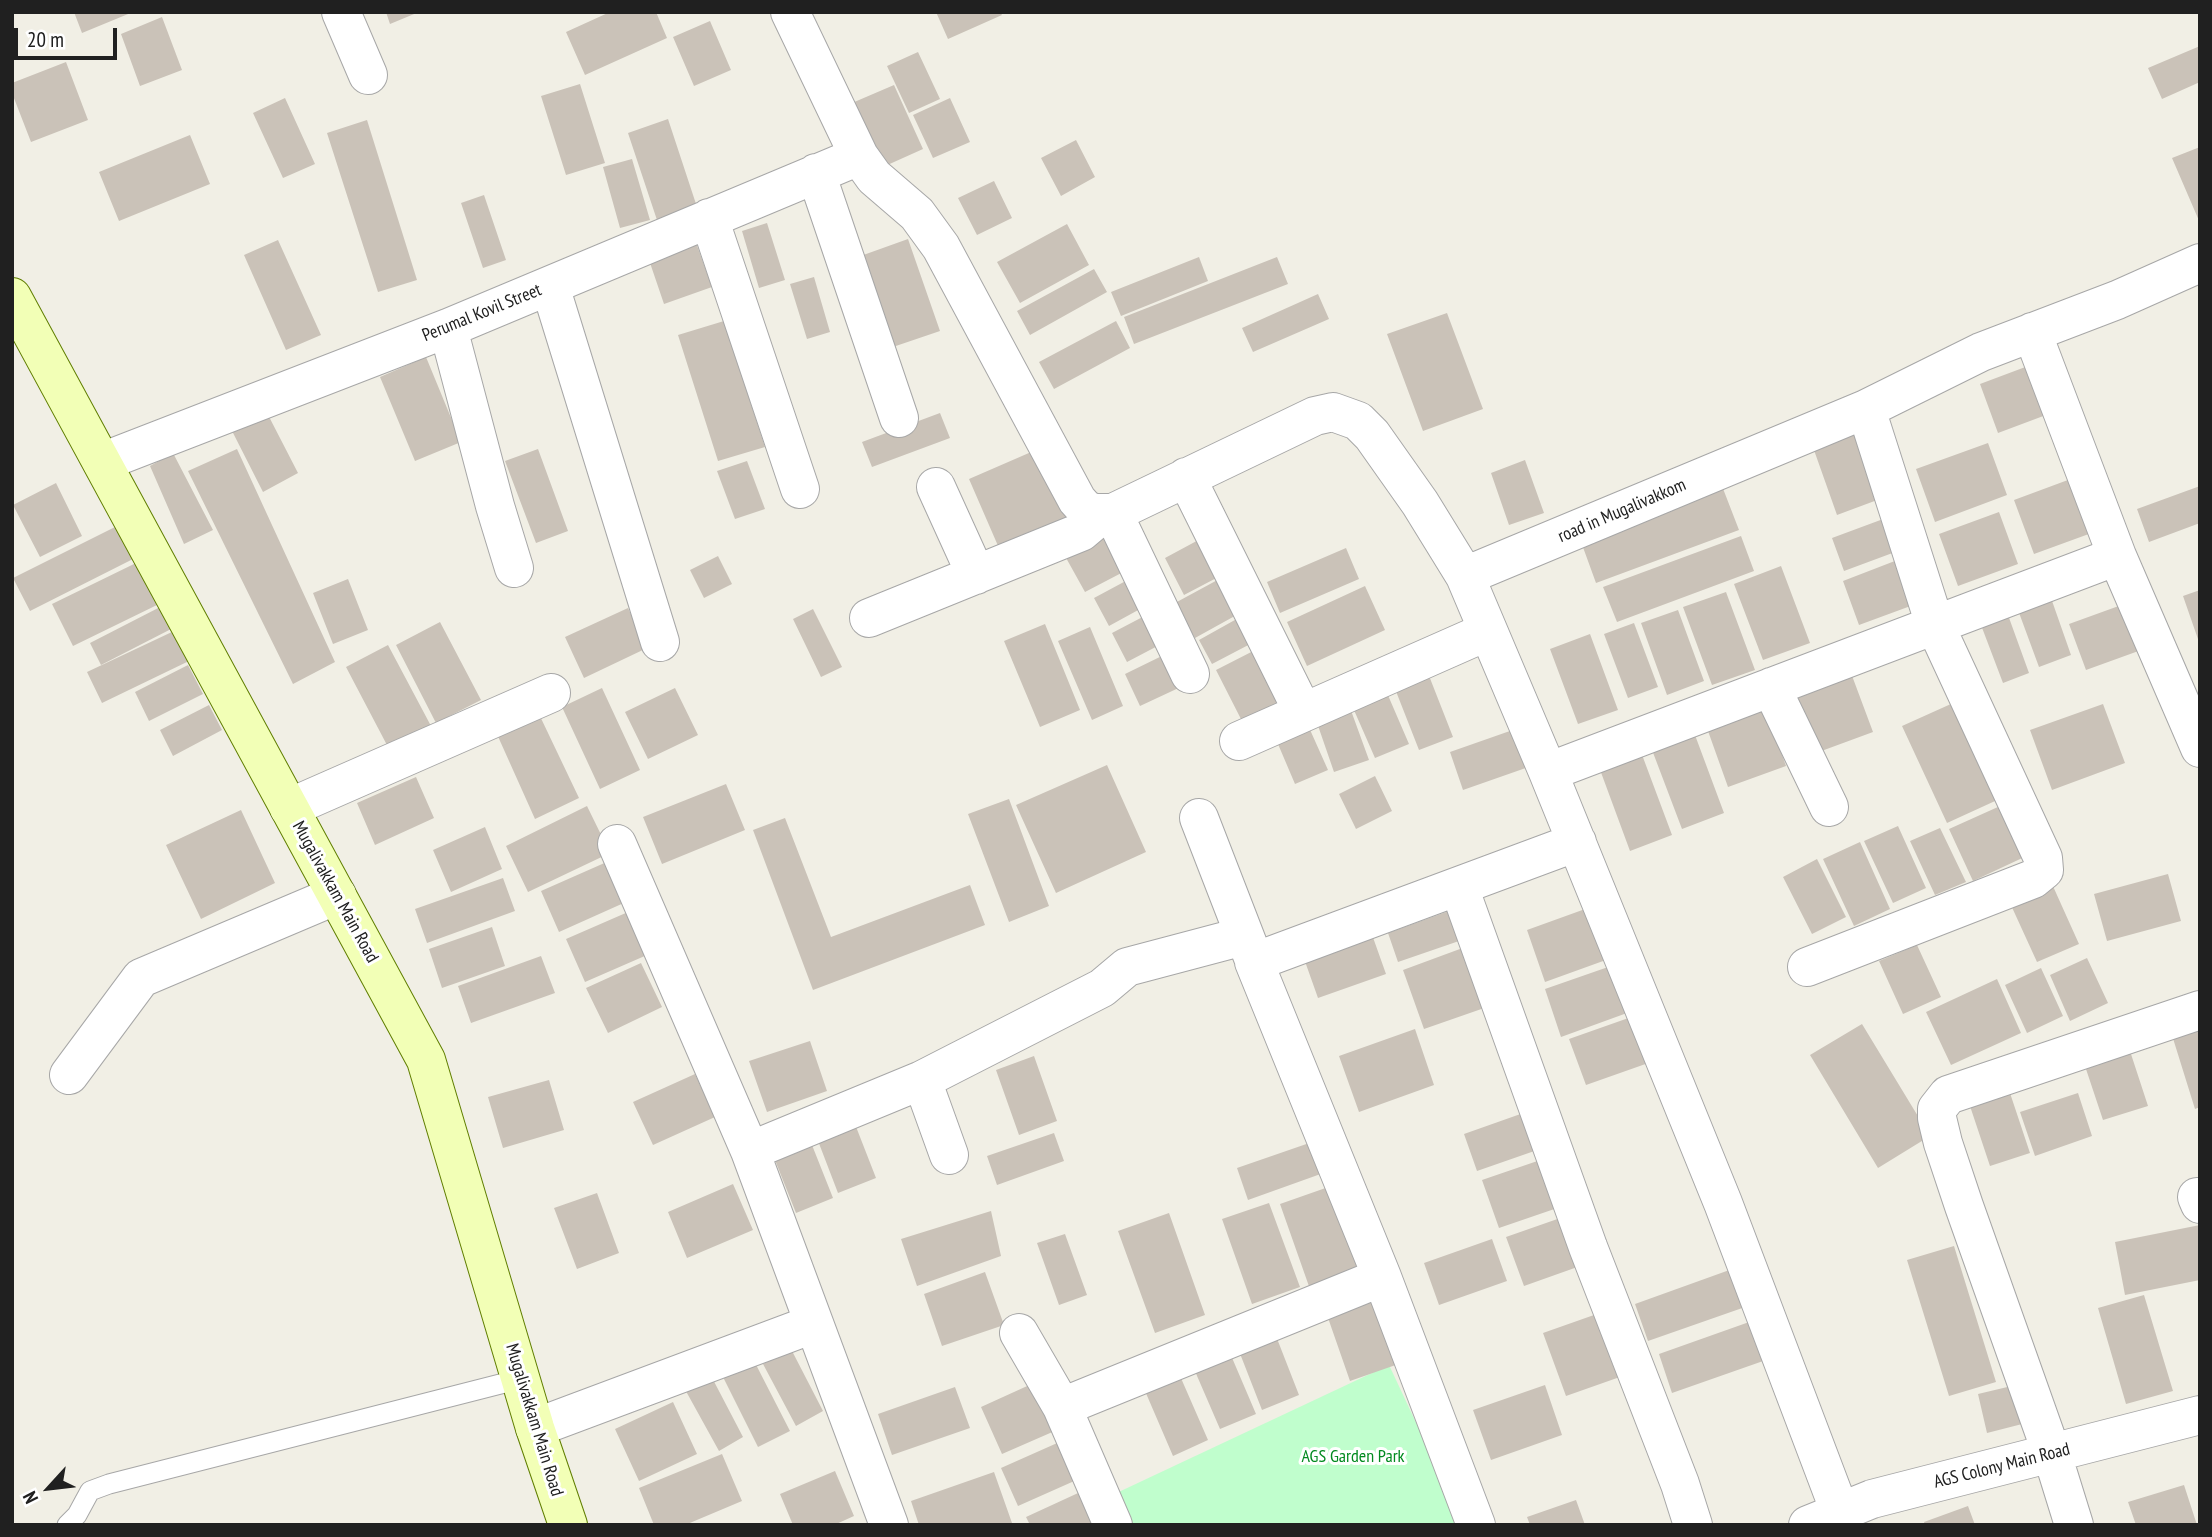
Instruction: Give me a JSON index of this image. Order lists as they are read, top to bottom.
{
  "streets": {
    "street": [
      "Perumal Kovil Street",
      "road in Mugalivakkom",
      "Mugalivakkam Main Road",
      "AGS Colony Main Road"
    ]
  },
  "crossings": [
    ["Perumal Kovil Street", "Mugalivakkam Main Road"]
  ],
  "parks": ["AGS Garden Park"],
  "scale_bar": "20 m",
  "north": "bottom left"
}
